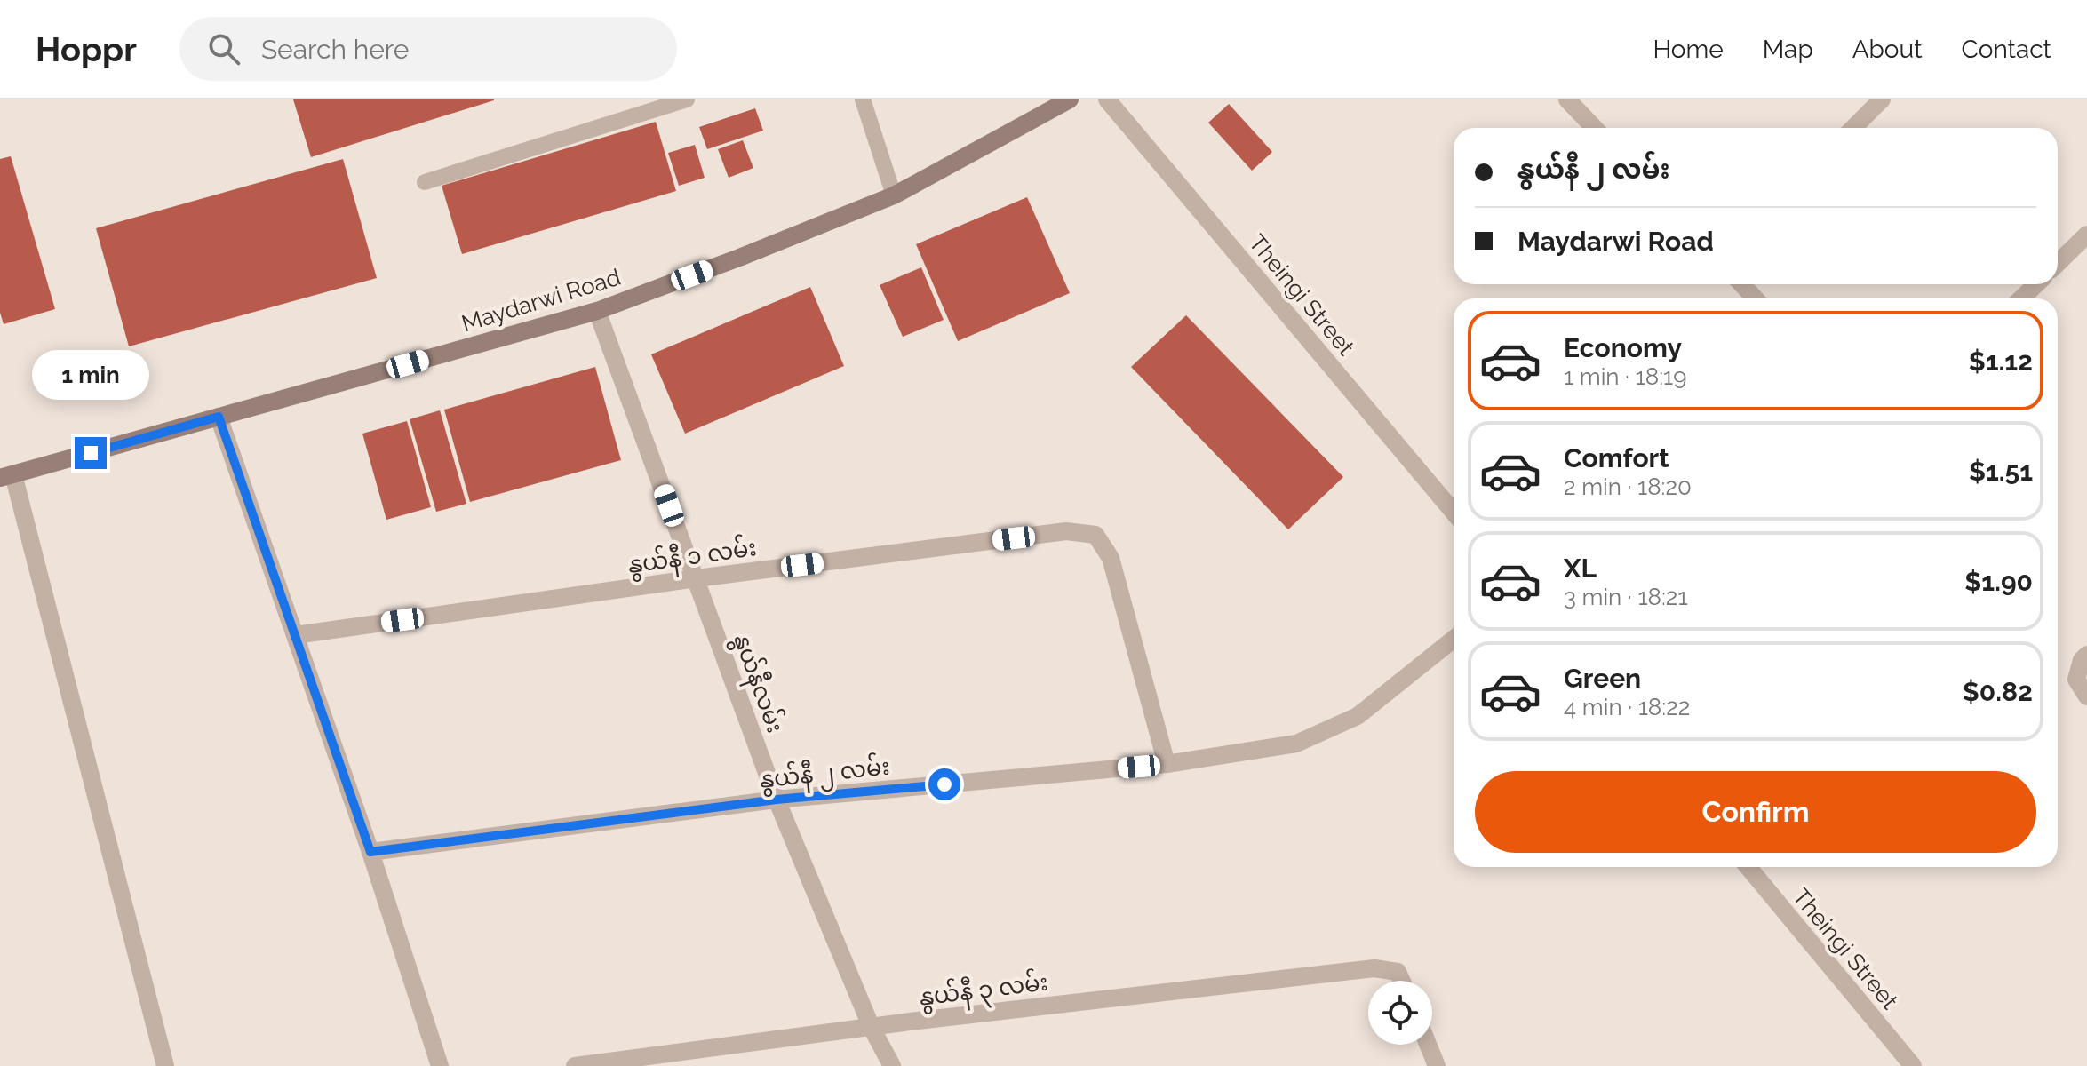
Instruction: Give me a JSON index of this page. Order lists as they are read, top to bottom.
{
  "streets": {
    "street": [
      "Theingi Street",
      "Maydarwi Road",
      "နွယ်နီ ၁ လမ်း",
      "နွယ်နီလမ်း",
      "နွယ်နီ ၂ လမ်း",
      "နွယ်နီ ၃ လမ်း"
    ]
  },
  "crossings": [
    ["Maydarwi Road", "နွယ်နီလမ်း"],
    ["နွယ်နီ ၁ လမ်း", "နွယ်နီလမ်း"],
    ["နွယ်နီ ၁ လမ်း", "နွယ်နီ ၂ လမ်း"],
    ["နွယ်နီလမ်း", "နွယ်နီ ၂ လမ်း"],
    ["နွယ်နီလမ်း", "နွယ်နီ ၃ လမ်း"]
  ],
  "page": {
    "header": "Hoppr",
    "search": "Search here",
    "nav": [
      "Home",
      "Map",
      "About",
      "Contact"
    ],
    "banner": ["နွယ်နီ ၂ လမ်း", "Maydarwi Road"],
    "list": [
      {
        "name": "Economy",
        "note": "1 min · 18:19",
        "value": "$1.12"
      },
      {
        "name": "Comfort",
        "note": "2 min · 18:20",
        "value": "$1.51"
      },
      {
        "name": "XL",
        "note": "3 min · 18:21",
        "value": "$1.90"
      },
      {
        "name": "Green",
        "note": "4 min · 18:22",
        "value": "$0.82"
      }
    ],
    "bubble": "1 min",
    "buttons": "Confirm"
  }
}
